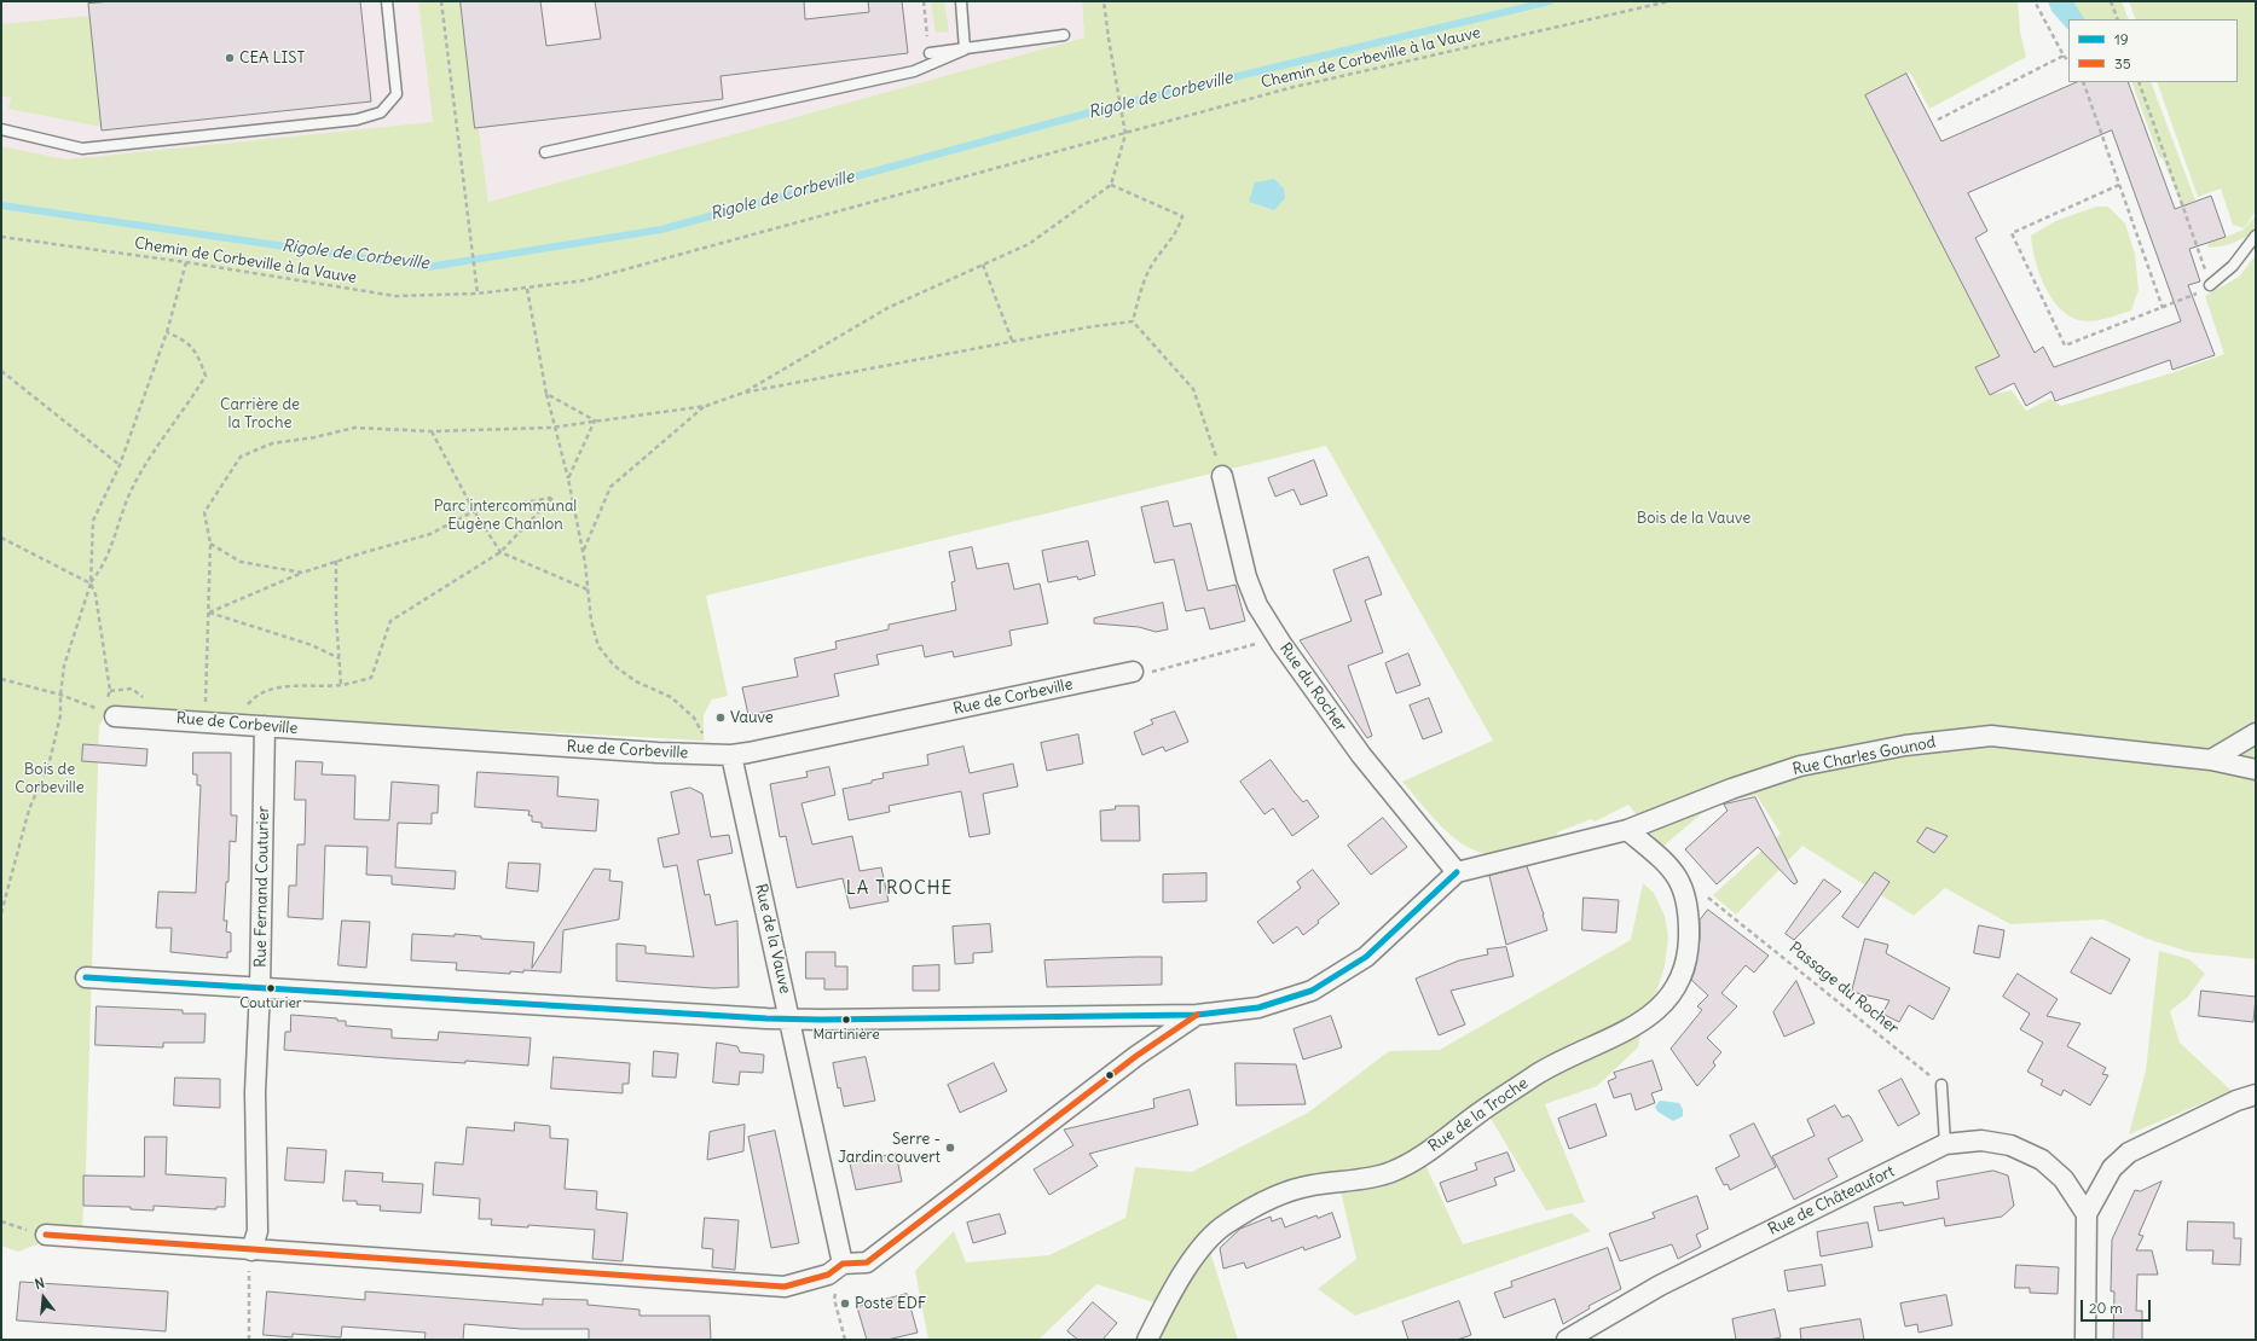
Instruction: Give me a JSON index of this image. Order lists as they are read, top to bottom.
{
  "streets": {
    "street": [
      "Rue du Rocher",
      "Rue de Corbeville",
      "Rue Charles Gounod",
      "Rue Fernand Couturier",
      "Rue de la Vauve",
      "Rue de la Troche",
      "Rue de Châteaufort"
    ],
    "path": ["Chemin de Corbeville à la Vauve", "Passage du Rocher"]
  },
  "crossings": [
    ["Rue du Rocher", "Rue Charles Gounod"],
    ["Rue de Corbeville", "Rue Fernand Couturier"],
    ["Rue de Corbeville", "Rue de la Vauve"],
    ["Rue Charles Gounod", "Rue de la Troche"],
    ["Passage du Rocher", "Rue de la Troche"]
  ],
  "districts": ["LA TROCHE"],
  "water": ["Rigole de Corbeville"],
  "parks": [
    "Carrière de la Troche",
    "Parc intercommunal Eugène Chanlon",
    "Bois de la Vauve",
    "Bois de Corbeville"
  ],
  "places": [
    "CEA LIST",
    "Vauve",
    "Couturier",
    "Martinière",
    "Serre - Jardin couvert",
    "Poste EDF"
  ],
  "lines": ["transit line 19", "transit line 35"],
  "legend": ["19", "35"],
  "scale_bar": "20 m",
  "north": "top"
}
